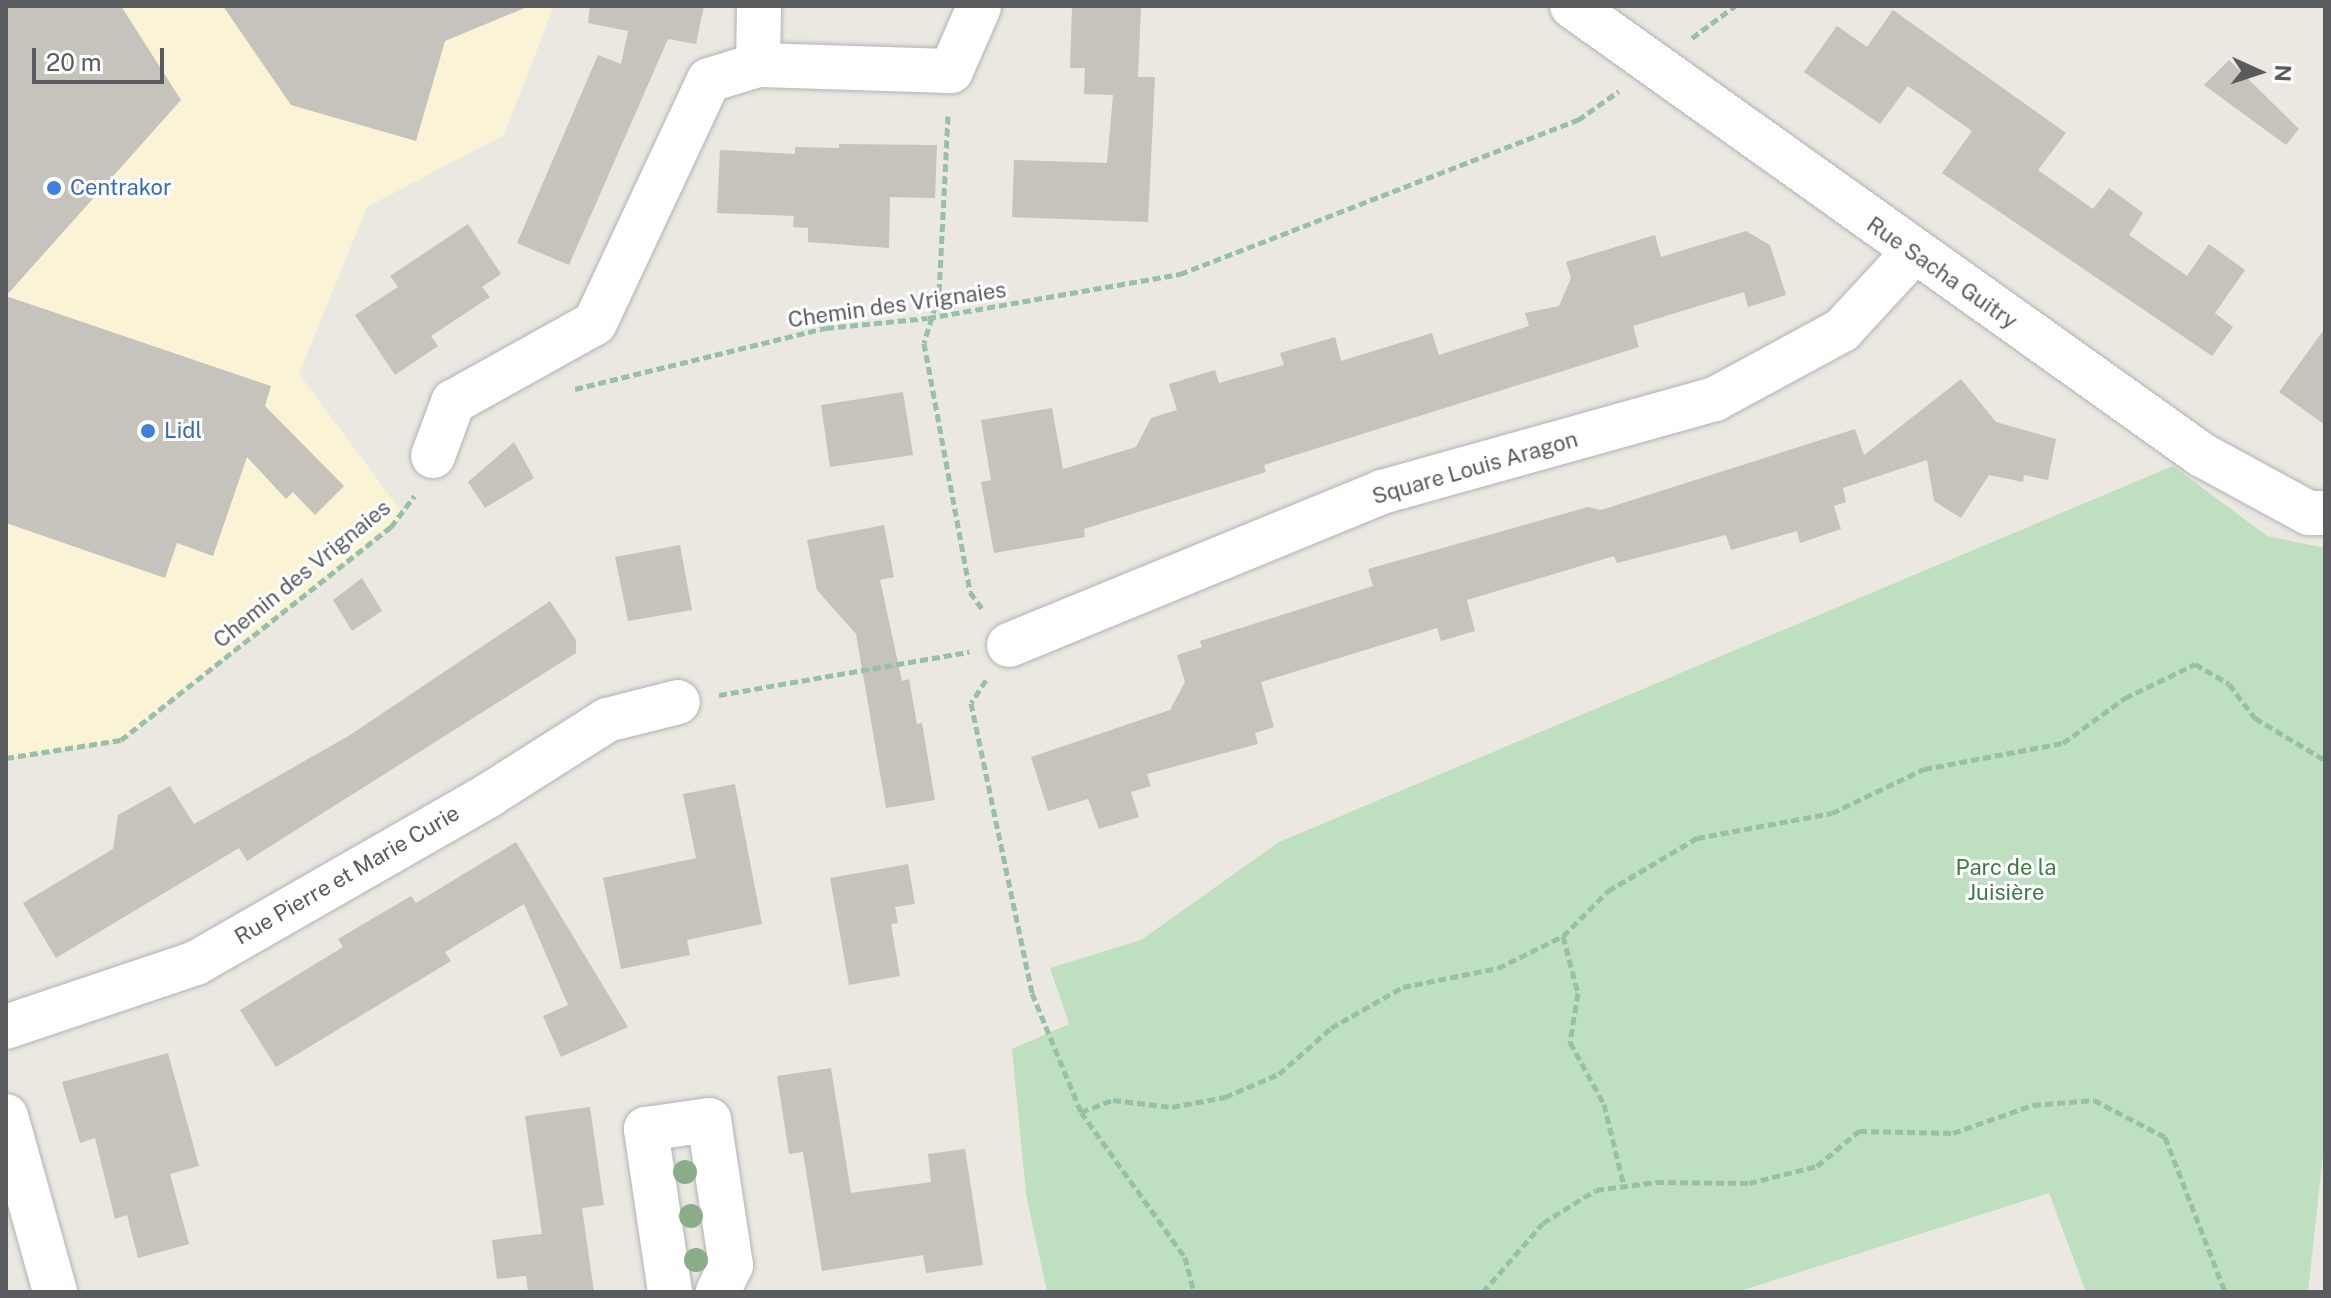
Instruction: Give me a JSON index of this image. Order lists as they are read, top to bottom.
{
  "streets": {
    "street": ["Rue Sacha Guitry", "Square Louis Aragon", "Rue Pierre et Marie Curie"],
    "path": ["Chemin des Vrignaies"]
  },
  "crossings": [
    ["Rue Sacha Guitry", "Chemin des Vrignaies"],
    ["Rue Sacha Guitry", "Square Louis Aragon"]
  ],
  "parks": ["Parc de la Juisière"],
  "places": ["Centrakor", "Lidl"],
  "scale_bar": "20 m",
  "north": "right"
}
